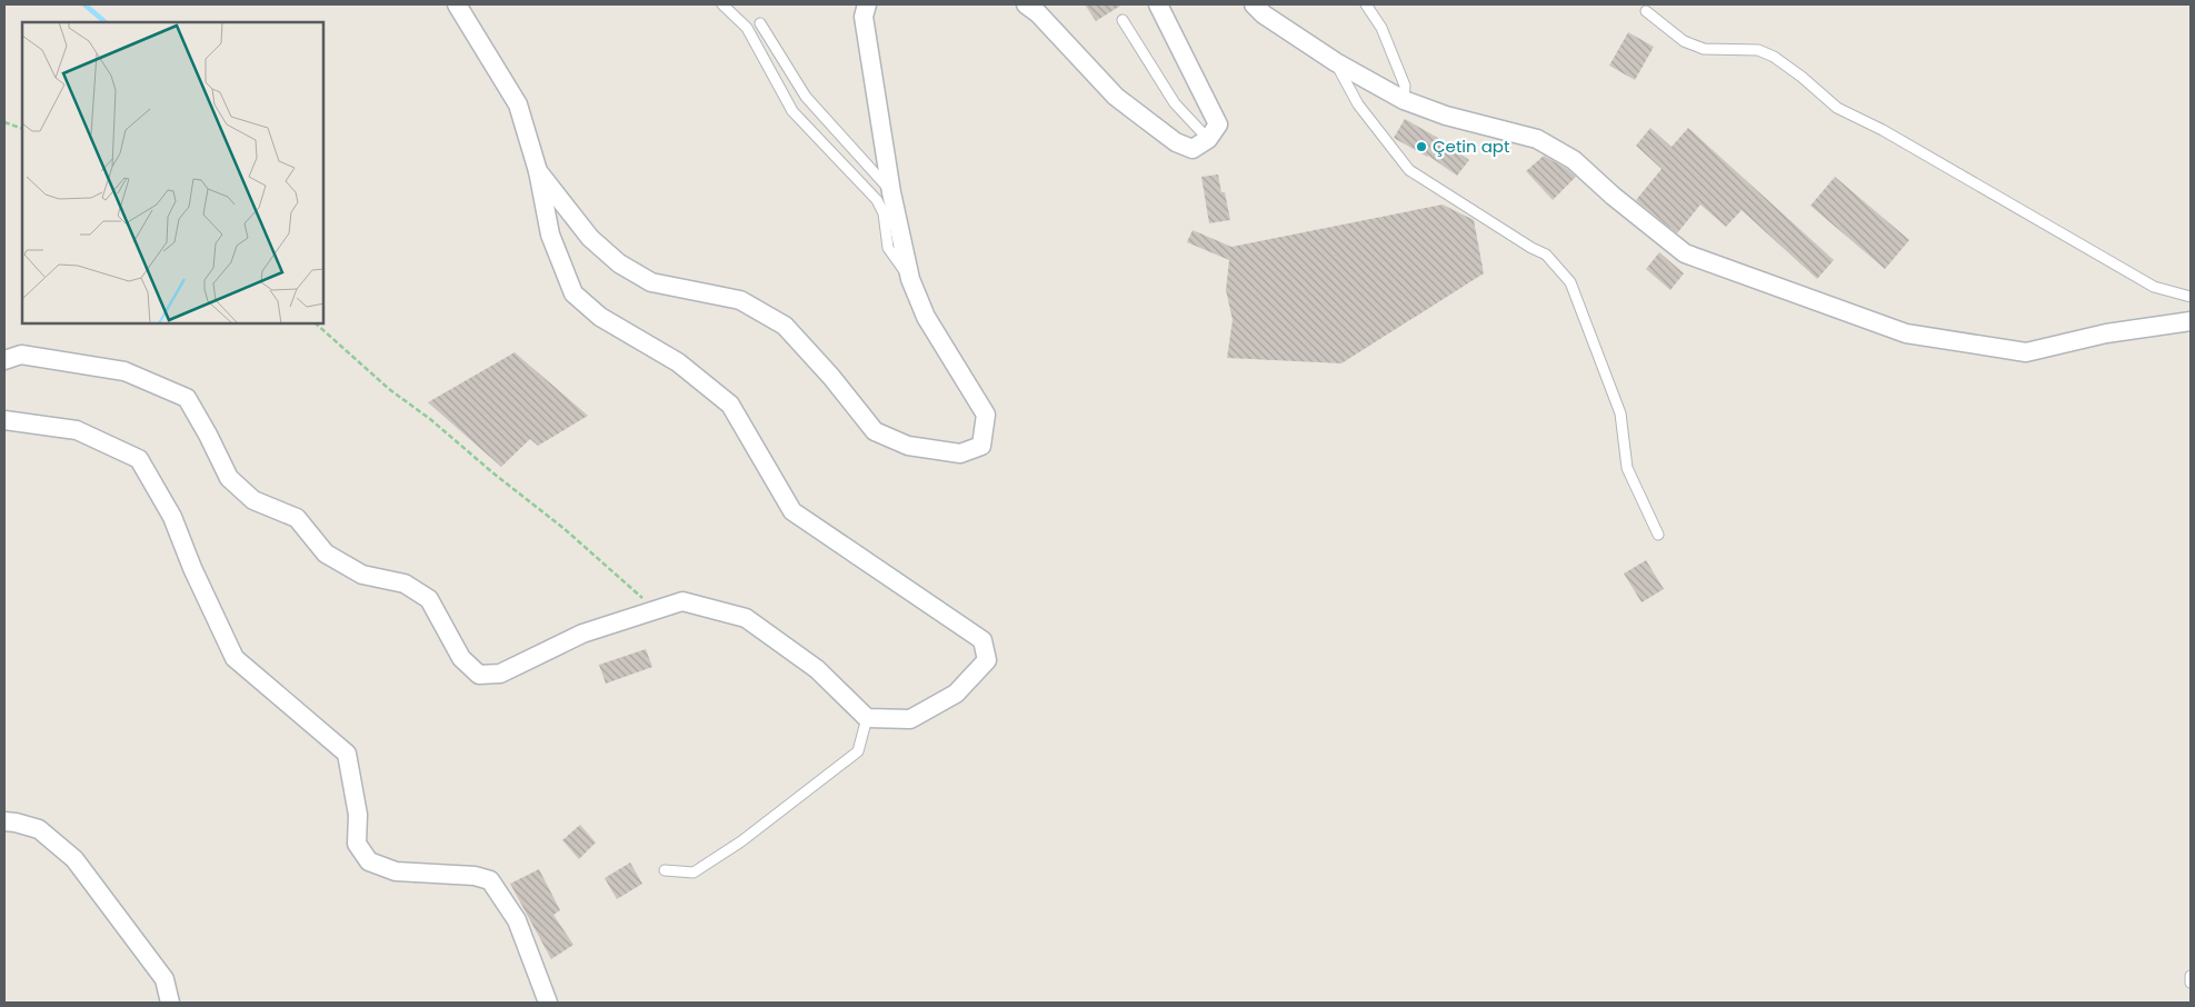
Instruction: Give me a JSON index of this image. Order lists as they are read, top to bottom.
{
  "places": ["Çetin apt"]
}
